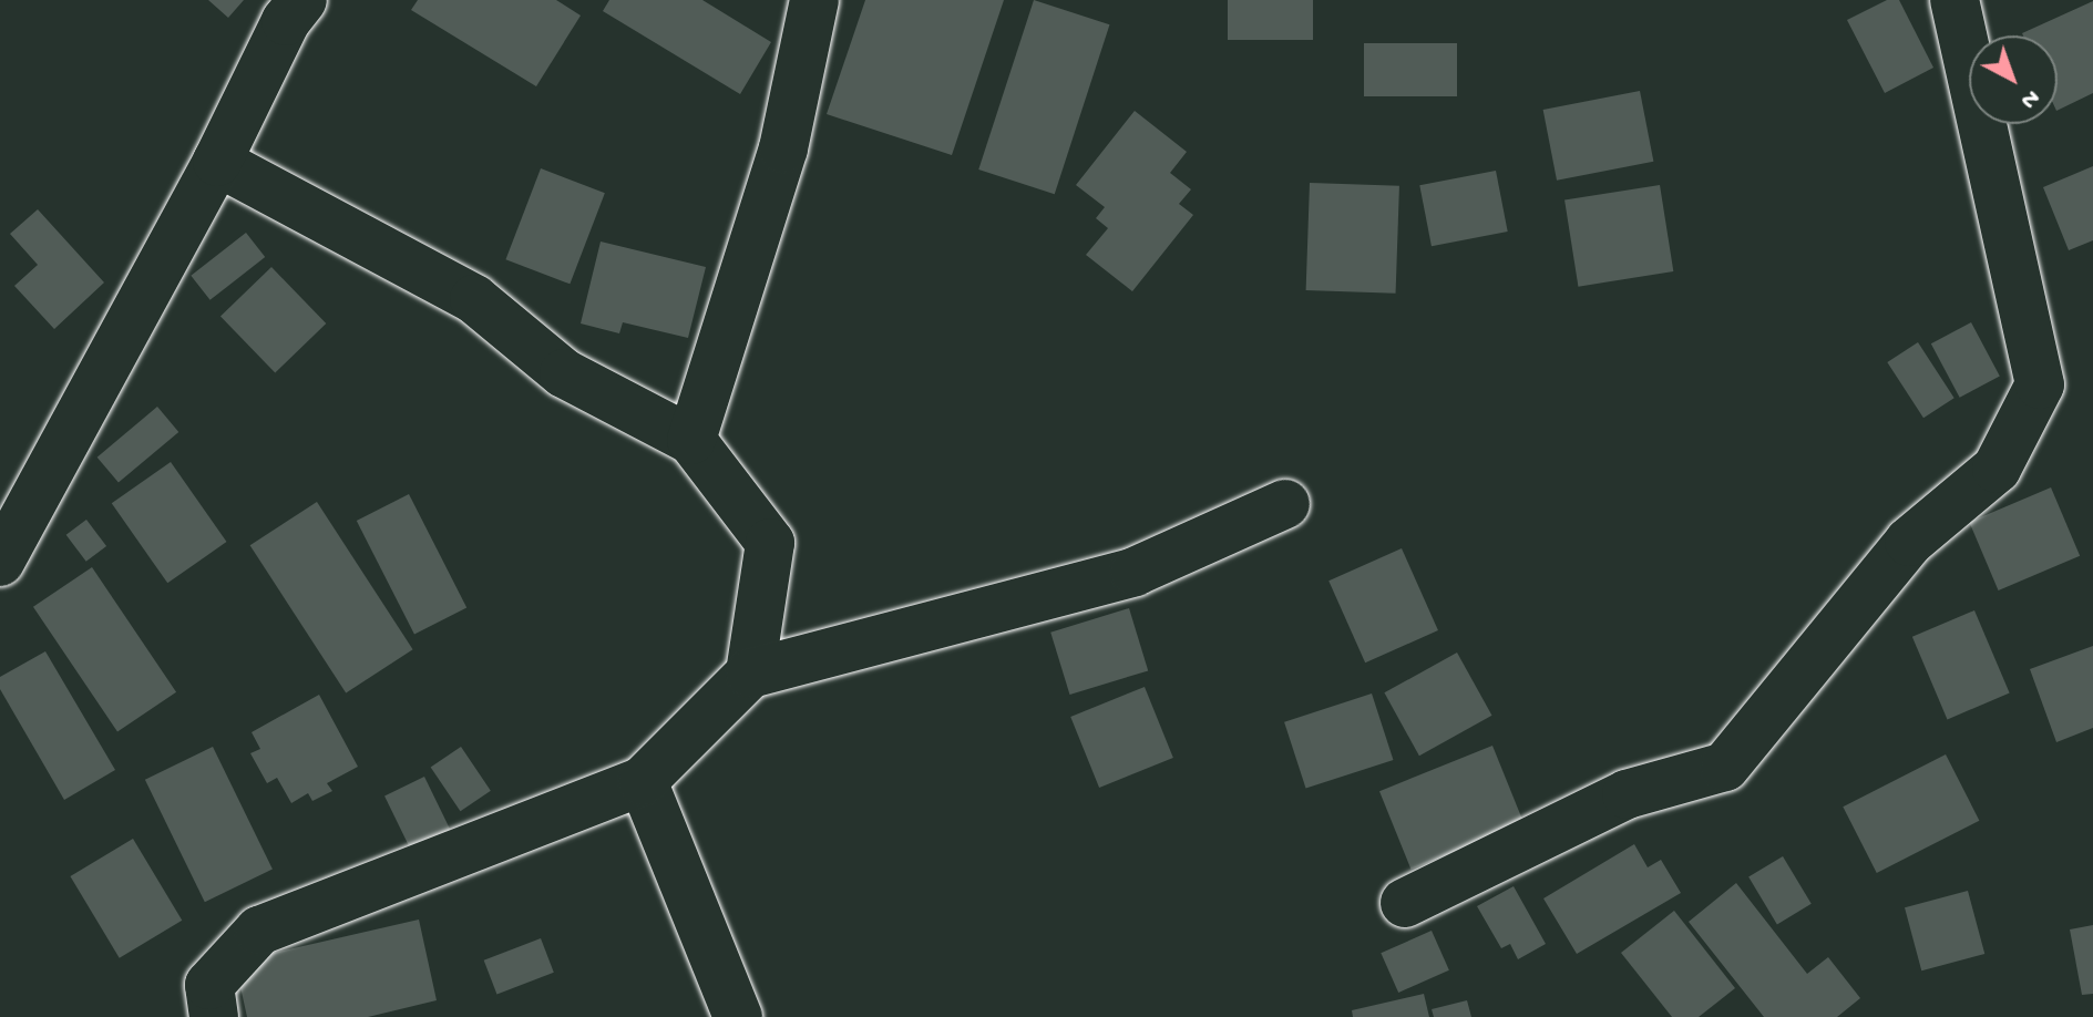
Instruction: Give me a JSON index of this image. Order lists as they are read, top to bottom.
{
  "north": "bottom right"
}
